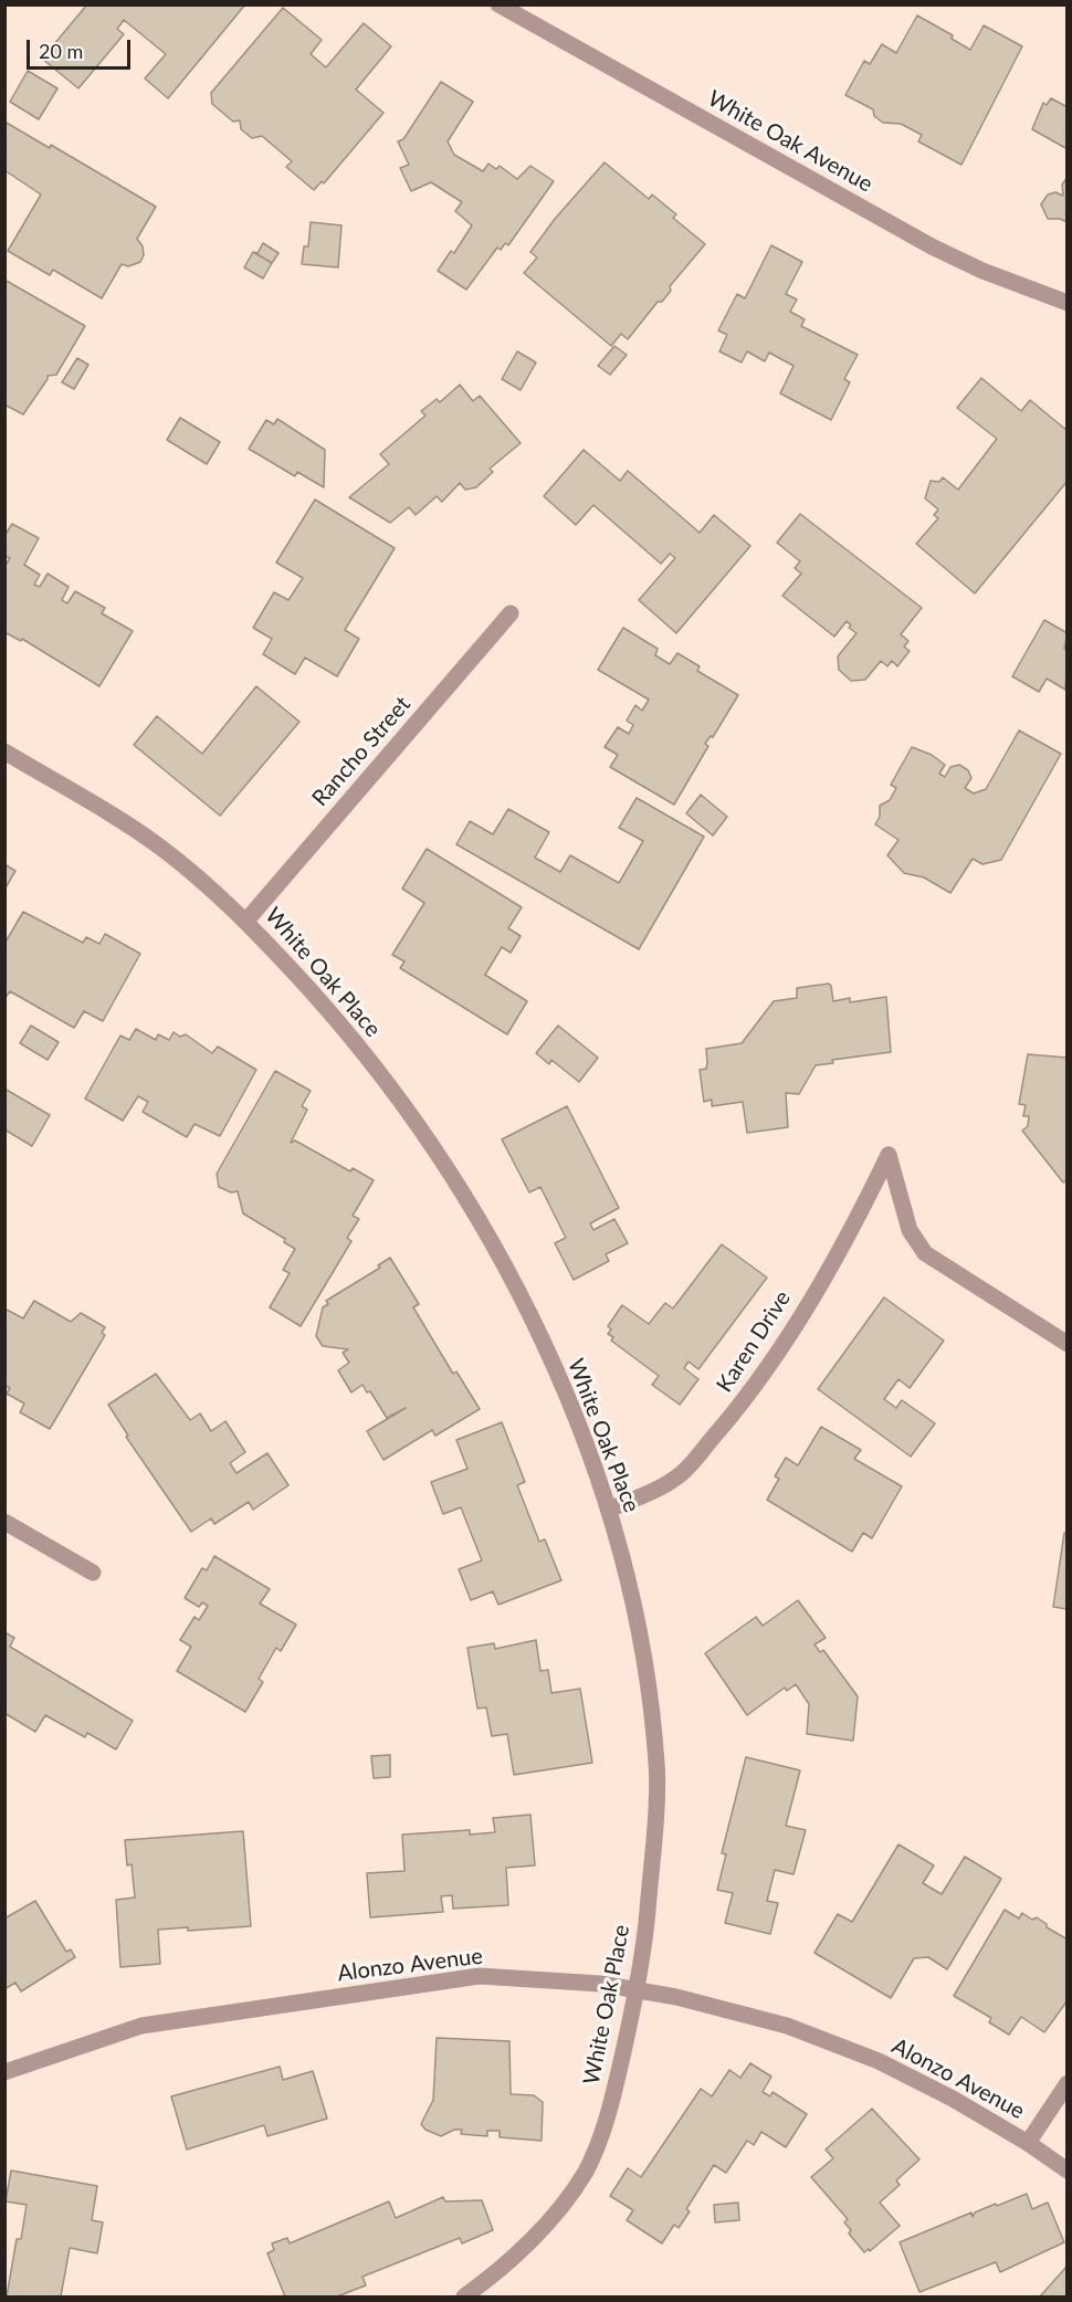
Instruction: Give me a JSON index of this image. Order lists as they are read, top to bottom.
{
  "streets": {
    "street": [
      "White Oak Avenue",
      "Rancho Street",
      "White Oak Place",
      "Karen Drive",
      "Alonzo Avenue"
    ]
  },
  "crossings": [
    ["Rancho Street", "White Oak Place"],
    ["White Oak Place", "Karen Drive"],
    ["White Oak Place", "Alonzo Avenue"]
  ],
  "scale_bar": "20 m"
}
